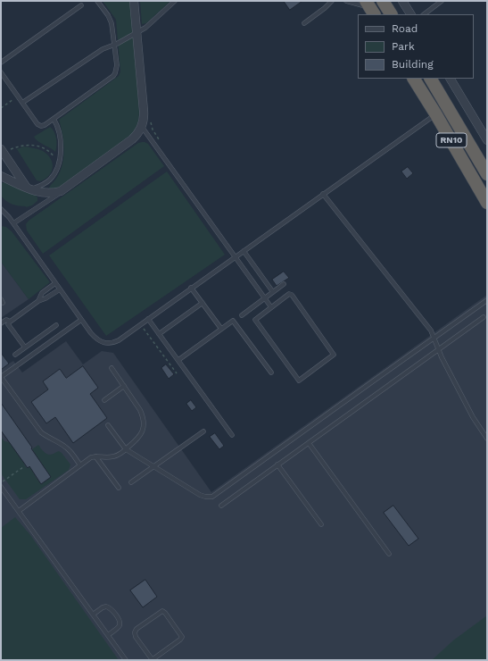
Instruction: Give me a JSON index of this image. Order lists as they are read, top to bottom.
{
  "streets": {
    "highway": ["RN10"]
  },
  "legend": ["Road", "Park", "Building"]
}
